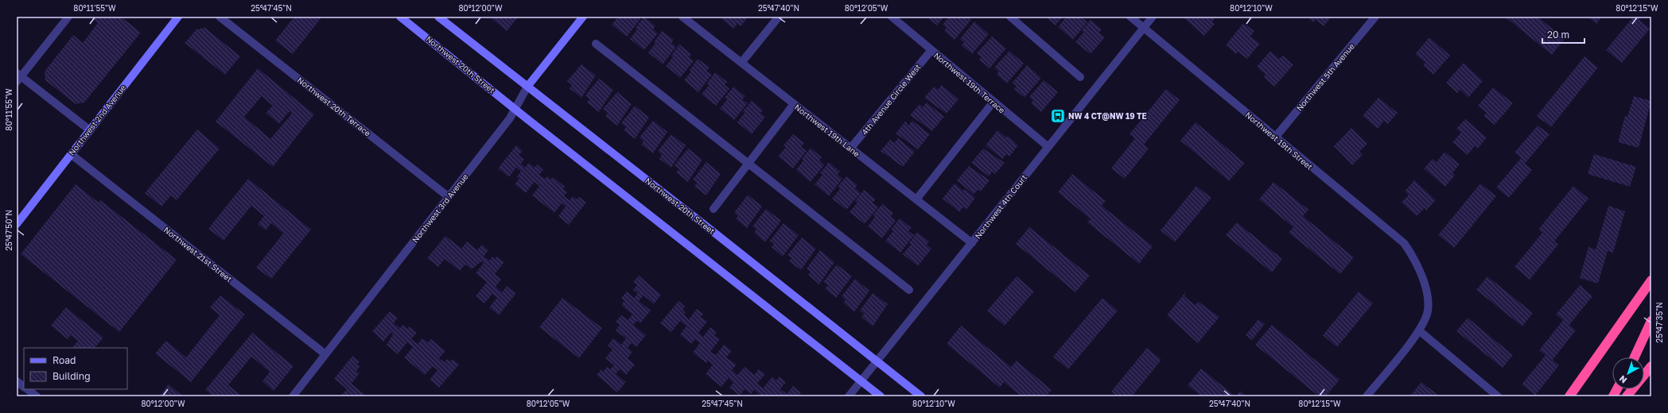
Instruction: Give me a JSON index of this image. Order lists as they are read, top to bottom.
{
  "streets": {
    "main road": ["Northwest 20th Street", "Northwest 2nd Avenue", "Northwest 3rd Avenue"],
    "street": [
      "Northwest 5th Avenue",
      "Northwest 19th Terrace",
      "4th Avenue Circle West",
      "Northwest 20th Terrace",
      "Northwest 19th Lane",
      "Northwest 19th Street",
      "Northwest 4th Court",
      "Northwest 21st Street"
    ]
  },
  "crossings": [
    ["Northwest 20th Street", "Northwest 4th Court"],
    ["Northwest 20th Street", "Northwest 3rd Avenue"],
    ["Northwest 5th Avenue", "Northwest 19th Street"],
    ["Northwest 19th Terrace", "4th Avenue Circle West"],
    ["Northwest 19th Terrace", "Northwest 4th Court"],
    ["4th Avenue Circle West", "Northwest 19th Lane"],
    ["Northwest 20th Terrace", "Northwest 3rd Avenue"],
    ["Northwest 2nd Avenue", "Northwest 21st Street"],
    ["Northwest 19th Lane", "Northwest 4th Court"],
    ["Northwest 19th Street", "Northwest 4th Court"],
    ["Northwest 3rd Avenue", "Northwest 21st Street"]
  ],
  "places": {
    "bus stop": ["NW 4 CT@NW 19 TE"]
  },
  "legend": ["Road", "Building"],
  "scale_bar": "20 m",
  "north": "bottom left",
  "coordinates": [
    "80°11'55\"W",
    "25°47'45\"N",
    "80°12'00\"W",
    "25°47'40\"N",
    "80°12'05\"W",
    "80°12'10\"W",
    "80°12'15\"W",
    "25°47'50\"N",
    "25°47'35\"N"
  ]
}
